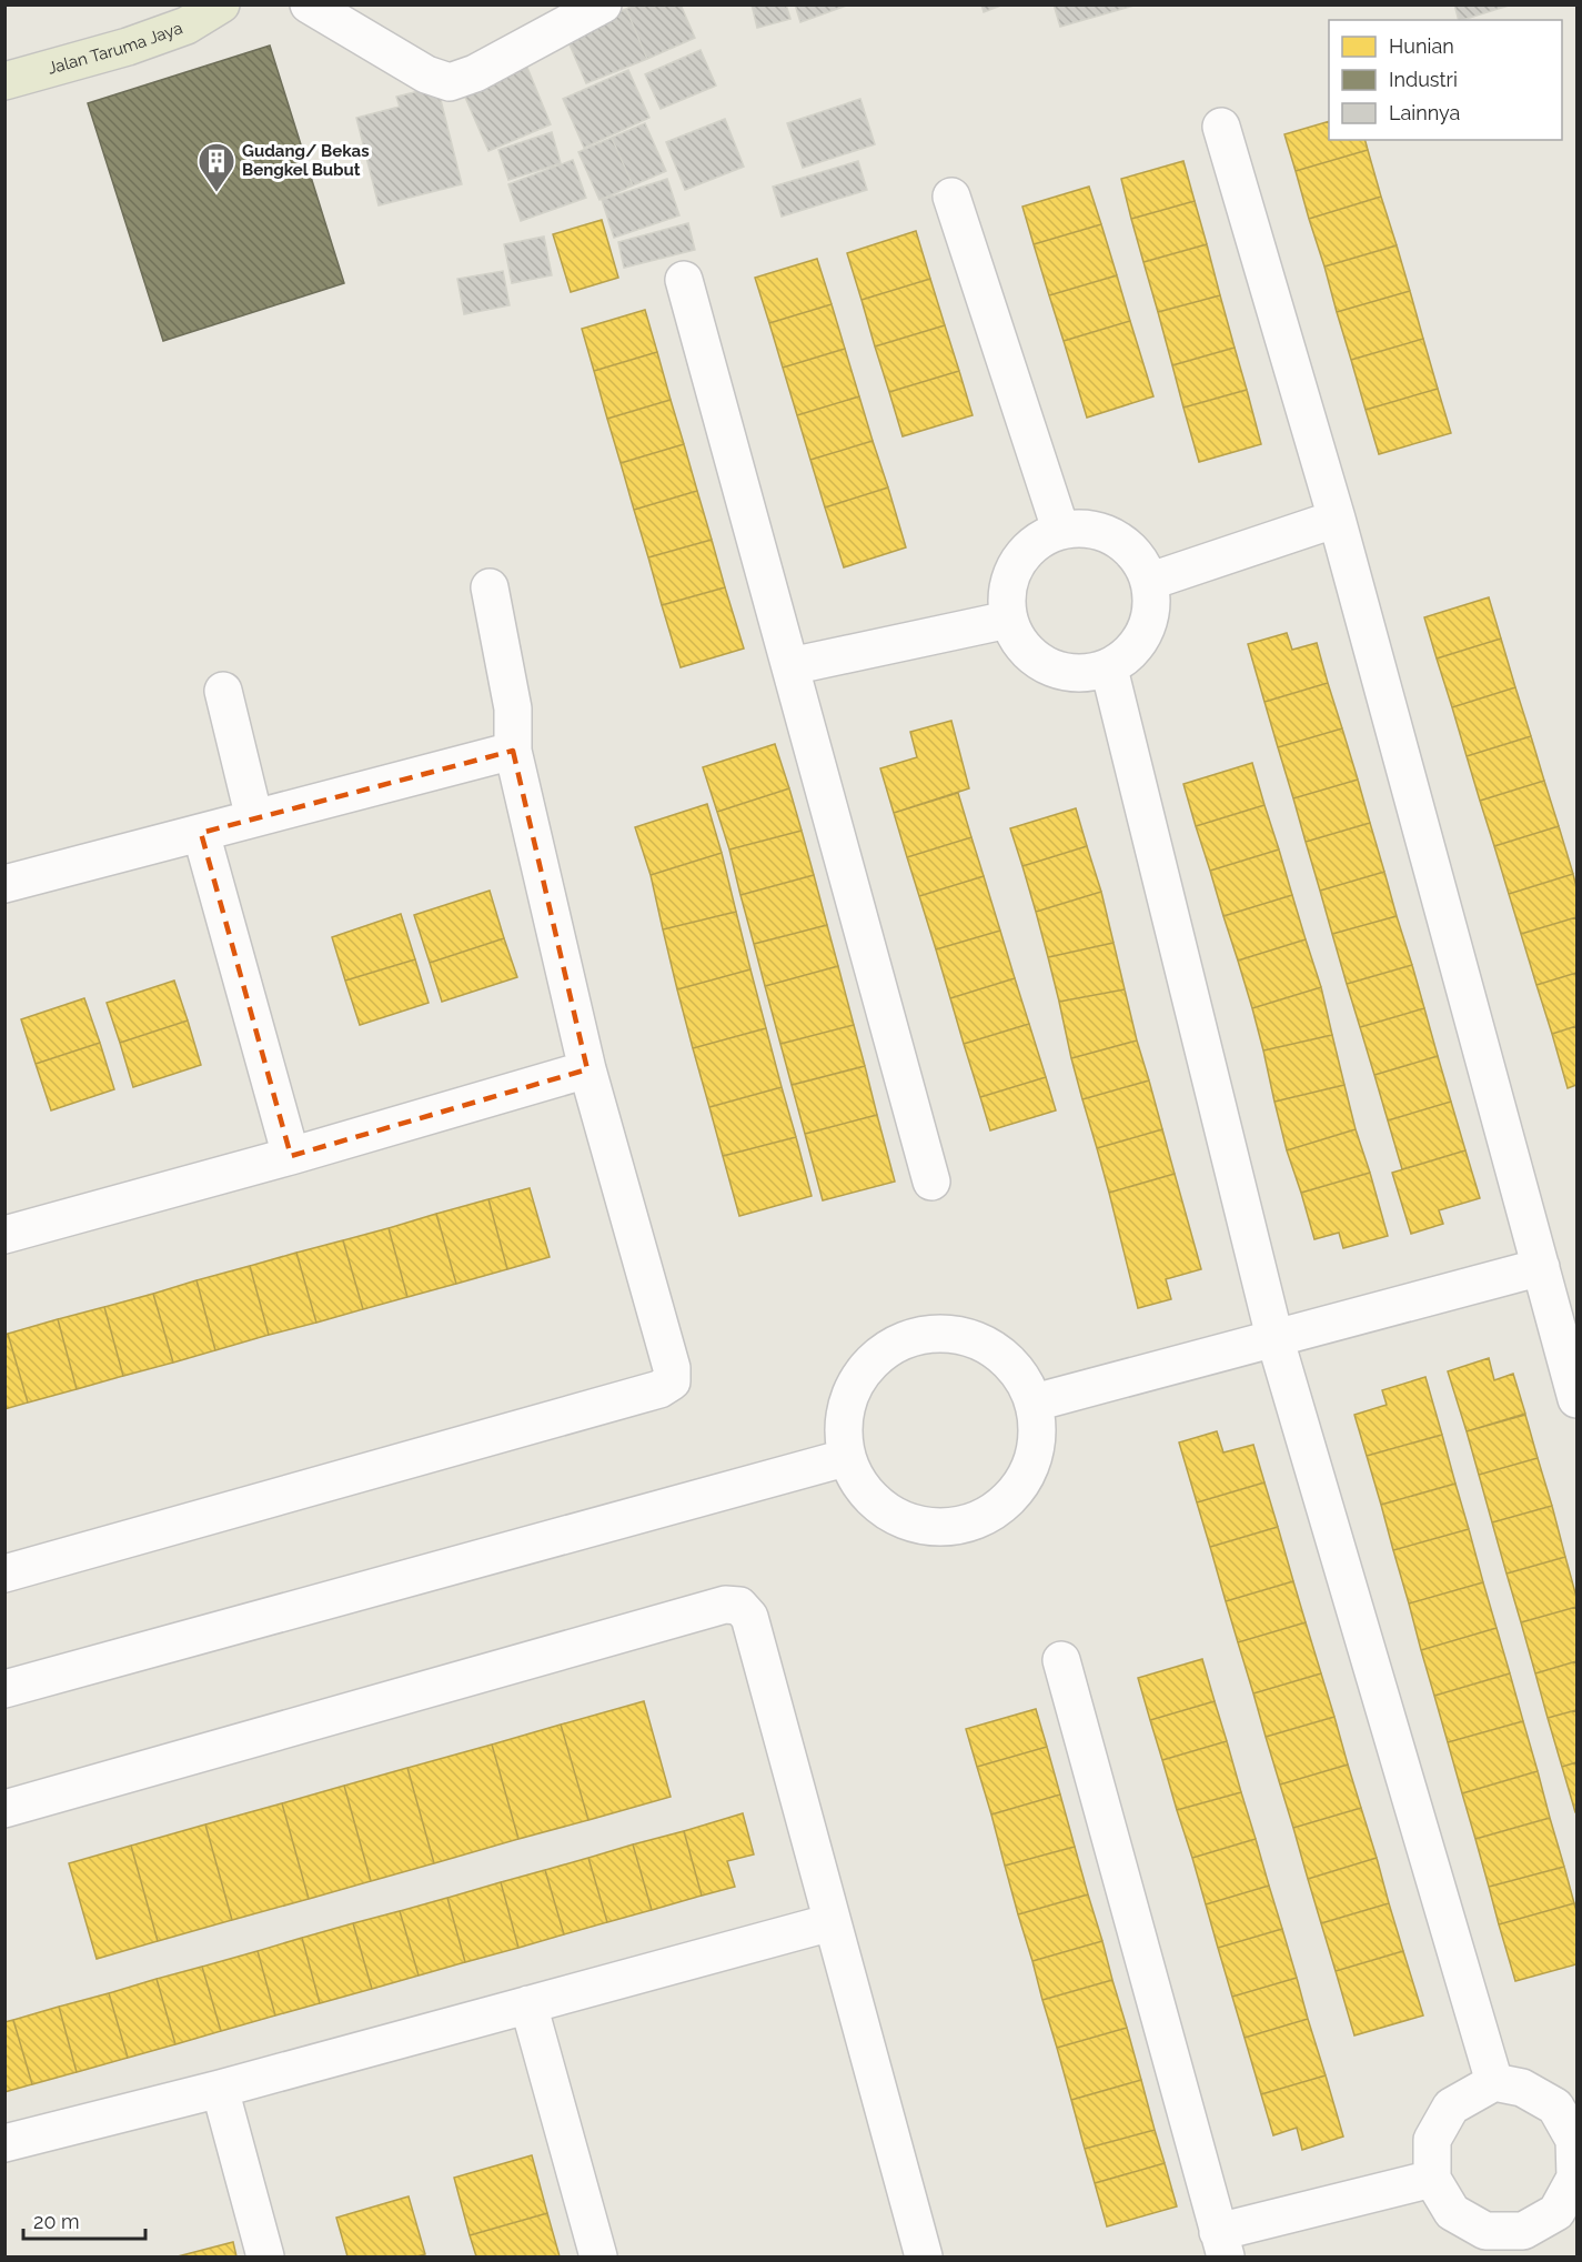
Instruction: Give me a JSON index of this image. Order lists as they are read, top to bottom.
{
  "streets": {
    "main road": ["Jalan Taruma Jaya"]
  },
  "places": {
    "building": ["Gudang/ Bekas Bengkel Bubut"]
  },
  "legend": ["Hunian", "Industri", "Lainnya"],
  "scale_bar": "20 m"
}
